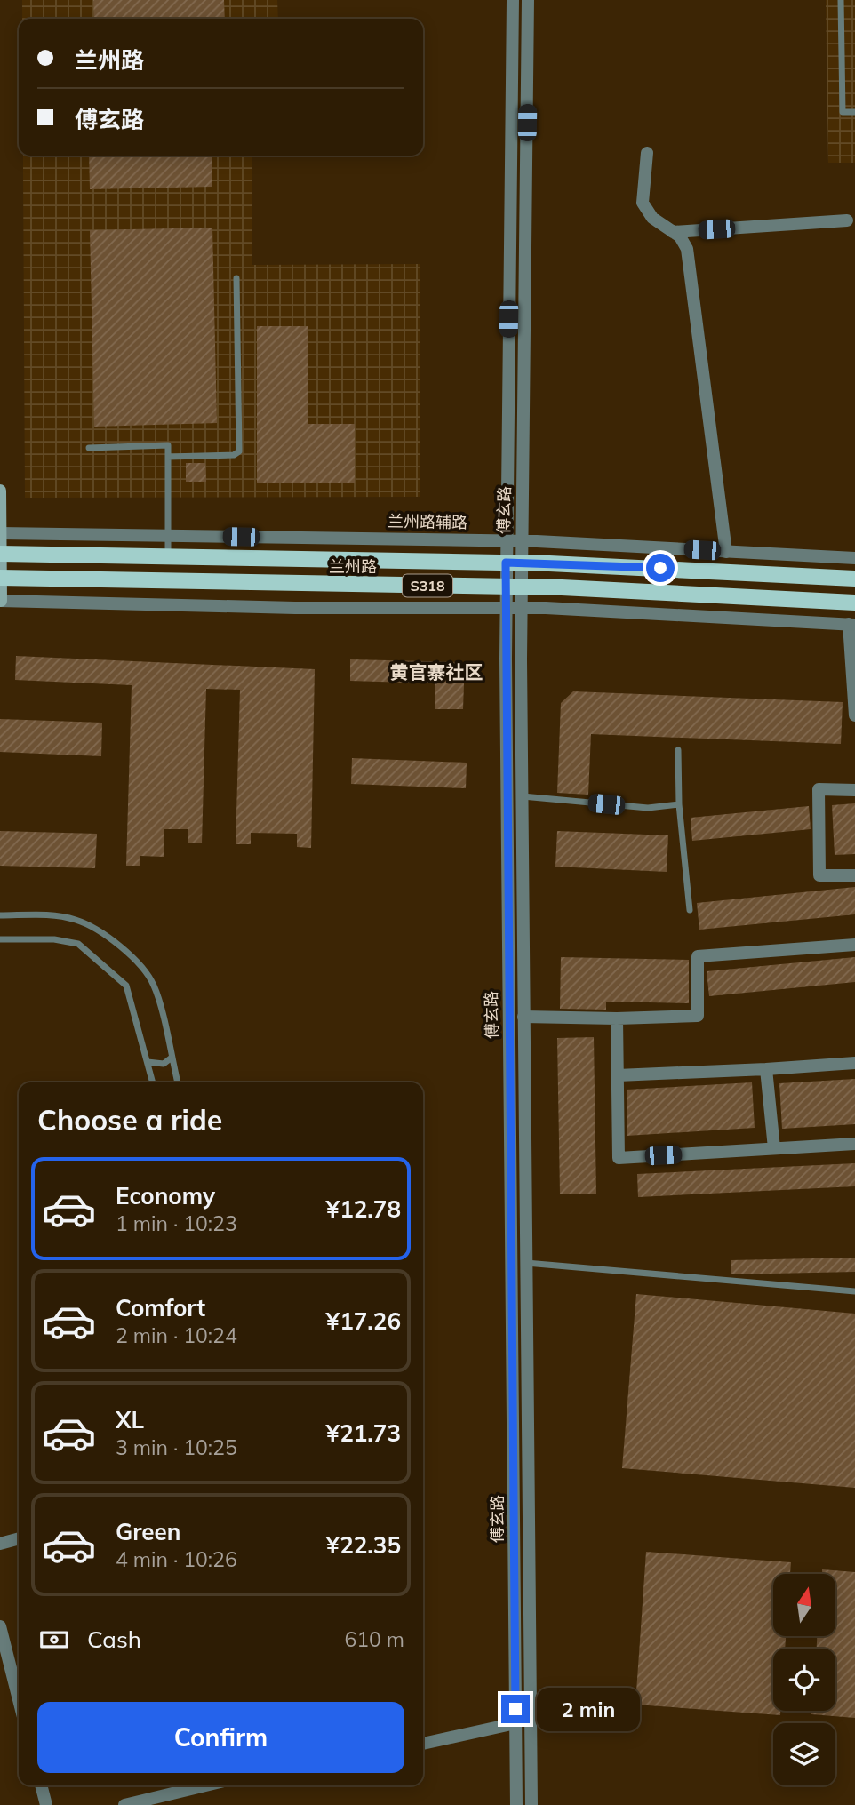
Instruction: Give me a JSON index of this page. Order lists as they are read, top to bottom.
{
  "streets": {
    "main road": ["兰州路", "S318"],
    "street": ["傅玄路", "兰州路辅路"]
  },
  "crossings": [
    ["傅玄路", "兰州路辅路"],
    ["傅玄路", "兰州路"]
  ],
  "districts": ["黄官寨社区"],
  "north": "top",
  "page": {
    "banner": ["兰州路", "傅玄路"],
    "heading": "Choose a ride",
    "list": [
      {
        "name": "Economy",
        "note": "1 min · 10:23",
        "value": "¥12.78"
      },
      {
        "name": "Comfort",
        "note": "2 min · 10:24",
        "value": "¥17.26"
      },
      {
        "name": "XL",
        "note": "3 min · 10:25",
        "value": "¥21.73"
      },
      {
        "name": "Green",
        "note": "4 min · 10:26",
        "value": "¥22.35"
      }
    ],
    "pay": ["Cash", "610 m"],
    "bubble": "2 min",
    "buttons": "Confirm"
  }
}
